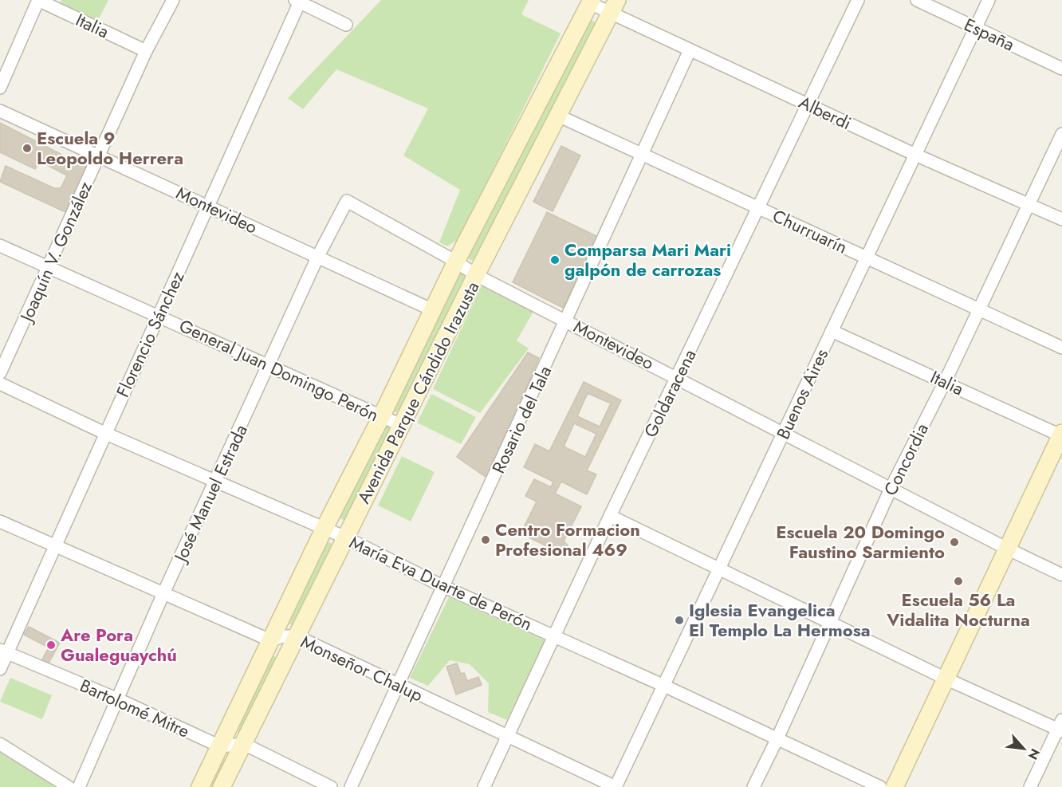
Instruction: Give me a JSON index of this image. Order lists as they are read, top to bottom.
{
  "streets": {
    "main road": ["Avenida Parque Cándido Irazusta"],
    "street": [
      "Italia",
      "España",
      "Alberdi",
      "Montevideo",
      "Churruarín",
      "Joaquín V. González",
      "Florencio Sánchez",
      "General Juan Domingo Perón",
      "Goldaracena",
      "Buenos Aires",
      "Rosario del Tala",
      "Concordia",
      "José Manuel Estrada",
      "María Eva Duarte de Perón",
      "Monseñor Chalup",
      "Bartolomé Mitre"
    ]
  },
  "crossings": [
    ["Italia", "Joaquín V. González"],
    ["Italia", "Buenos Aires"],
    ["Italia", "Concordia"],
    ["España", "Buenos Aires"],
    ["Alberdi", "Avenida Parque Cándido Irazusta"],
    ["Alberdi", "Goldaracena"],
    ["Alberdi", "Buenos Aires"],
    ["Alberdi", "Rosario del Tala"],
    ["Alberdi", "Concordia"],
    ["Montevideo", "Joaquín V. González"],
    ["Montevideo", "Florencio Sánchez"],
    ["Montevideo", "Avenida Parque Cándido Irazusta"],
    ["Montevideo", "Goldaracena"],
    ["Montevideo", "Buenos Aires"],
    ["Montevideo", "Rosario del Tala"],
    ["Montevideo", "Concordia"],
    ["Montevideo", "José Manuel Estrada"],
    ["Churruarín", "Avenida Parque Cándido Irazusta"],
    ["Churruarín", "Goldaracena"],
    ["Churruarín", "Buenos Aires"],
    ["Churruarín", "Rosario del Tala"],
    ["Churruarín", "Concordia"],
    ["Joaquín V. González", "General Juan Domingo Perón"],
    ["Florencio Sánchez", "General Juan Domingo Perón"],
    ["Florencio Sánchez", "María Eva Duarte de Perón"],
    ["Florencio Sánchez", "Bartolomé Mitre"],
    ["General Juan Domingo Perón", "Avenida Parque Cándido Irazusta"],
    ["General Juan Domingo Perón", "José Manuel Estrada"],
    ["Avenida Parque Cándido Irazusta", "María Eva Duarte de Perón"],
    ["Avenida Parque Cándido Irazusta", "Monseñor Chalup"],
    ["Avenida Parque Cándido Irazusta", "Bartolomé Mitre"],
    ["Goldaracena", "María Eva Duarte de Perón"],
    ["Goldaracena", "Monseñor Chalup"],
    ["Buenos Aires", "María Eva Duarte de Perón"],
    ["Buenos Aires", "Monseñor Chalup"],
    ["Rosario del Tala", "María Eva Duarte de Perón"],
    ["Rosario del Tala", "Monseñor Chalup"],
    ["Concordia", "María Eva Duarte de Perón"],
    ["José Manuel Estrada", "María Eva Duarte de Perón"],
    ["José Manuel Estrada", "Bartolomé Mitre"]
  ],
  "places": [
    "Escuela 9 Leopoldo Herrera",
    "Comparsa Mari Mari galpón de carrozas",
    "Centro Formacion Profesional 469",
    "Escuela 20 Domingo Faustino Sarmiento",
    "Escuela 56 La Vidalita Nocturna",
    "Iglesia Evangelica El Templo La Hermosa",
    "Are Pora Gualeguaychú"
  ],
  "north": "bottom right"
}
